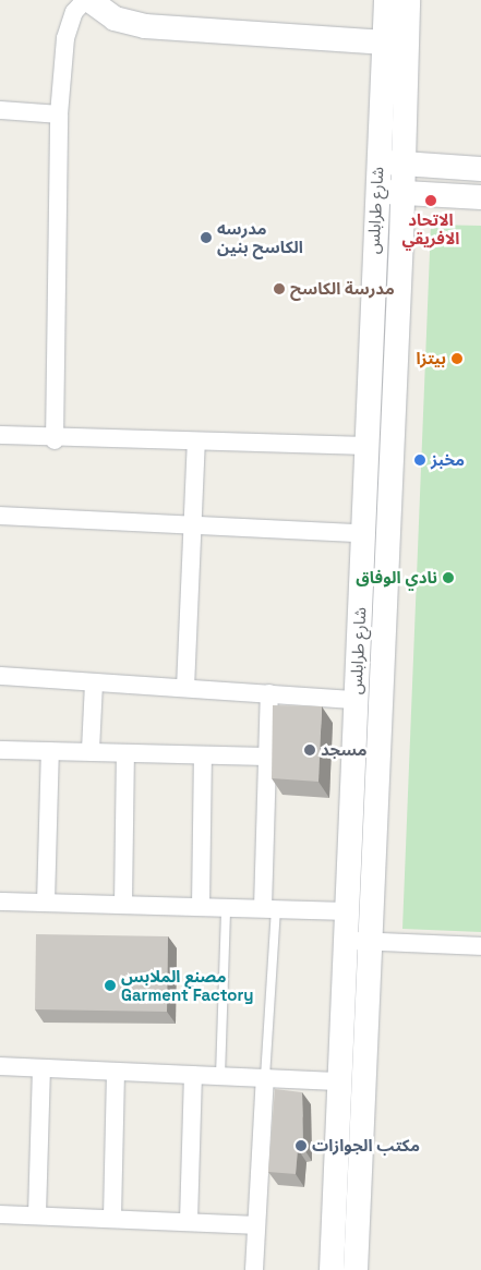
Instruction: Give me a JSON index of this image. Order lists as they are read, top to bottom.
{
  "streets": {
    "main road": ["شارع طرابلس"]
  },
  "places": [
    "الاتحاد الافريقي",
    "مدرسه الكاسح بنين",
    "مدرسة الكاسح",
    "بيتزا",
    "مخبز",
    "نادي الوفاق",
    "مسجد",
    "مصنع الملابس Garment Factory",
    "مكتب الجوازات"
  ]
}
